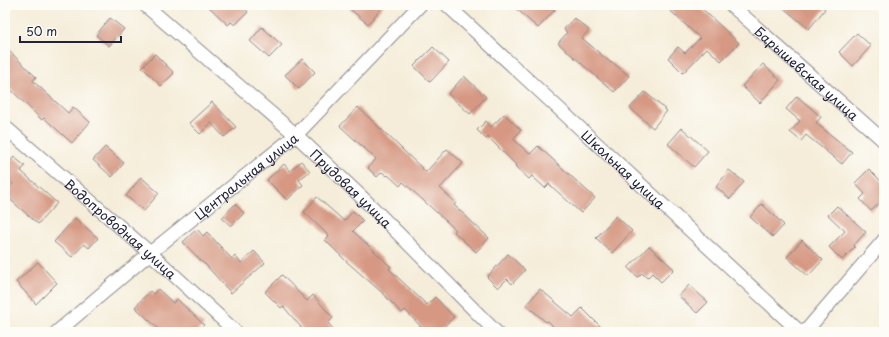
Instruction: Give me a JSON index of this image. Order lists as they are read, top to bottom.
{
  "streets": {
    "street": [
      "Барышевская улица",
      "Школьная улица",
      "Центральная улица",
      "Прудовая улица",
      "Водопроводная улица"
    ]
  },
  "crossings": [
    ["Центральная улица", "Прудовая улица"],
    ["Центральная улица", "Водопроводная улица"]
  ],
  "scale_bar": "50 m"
}
